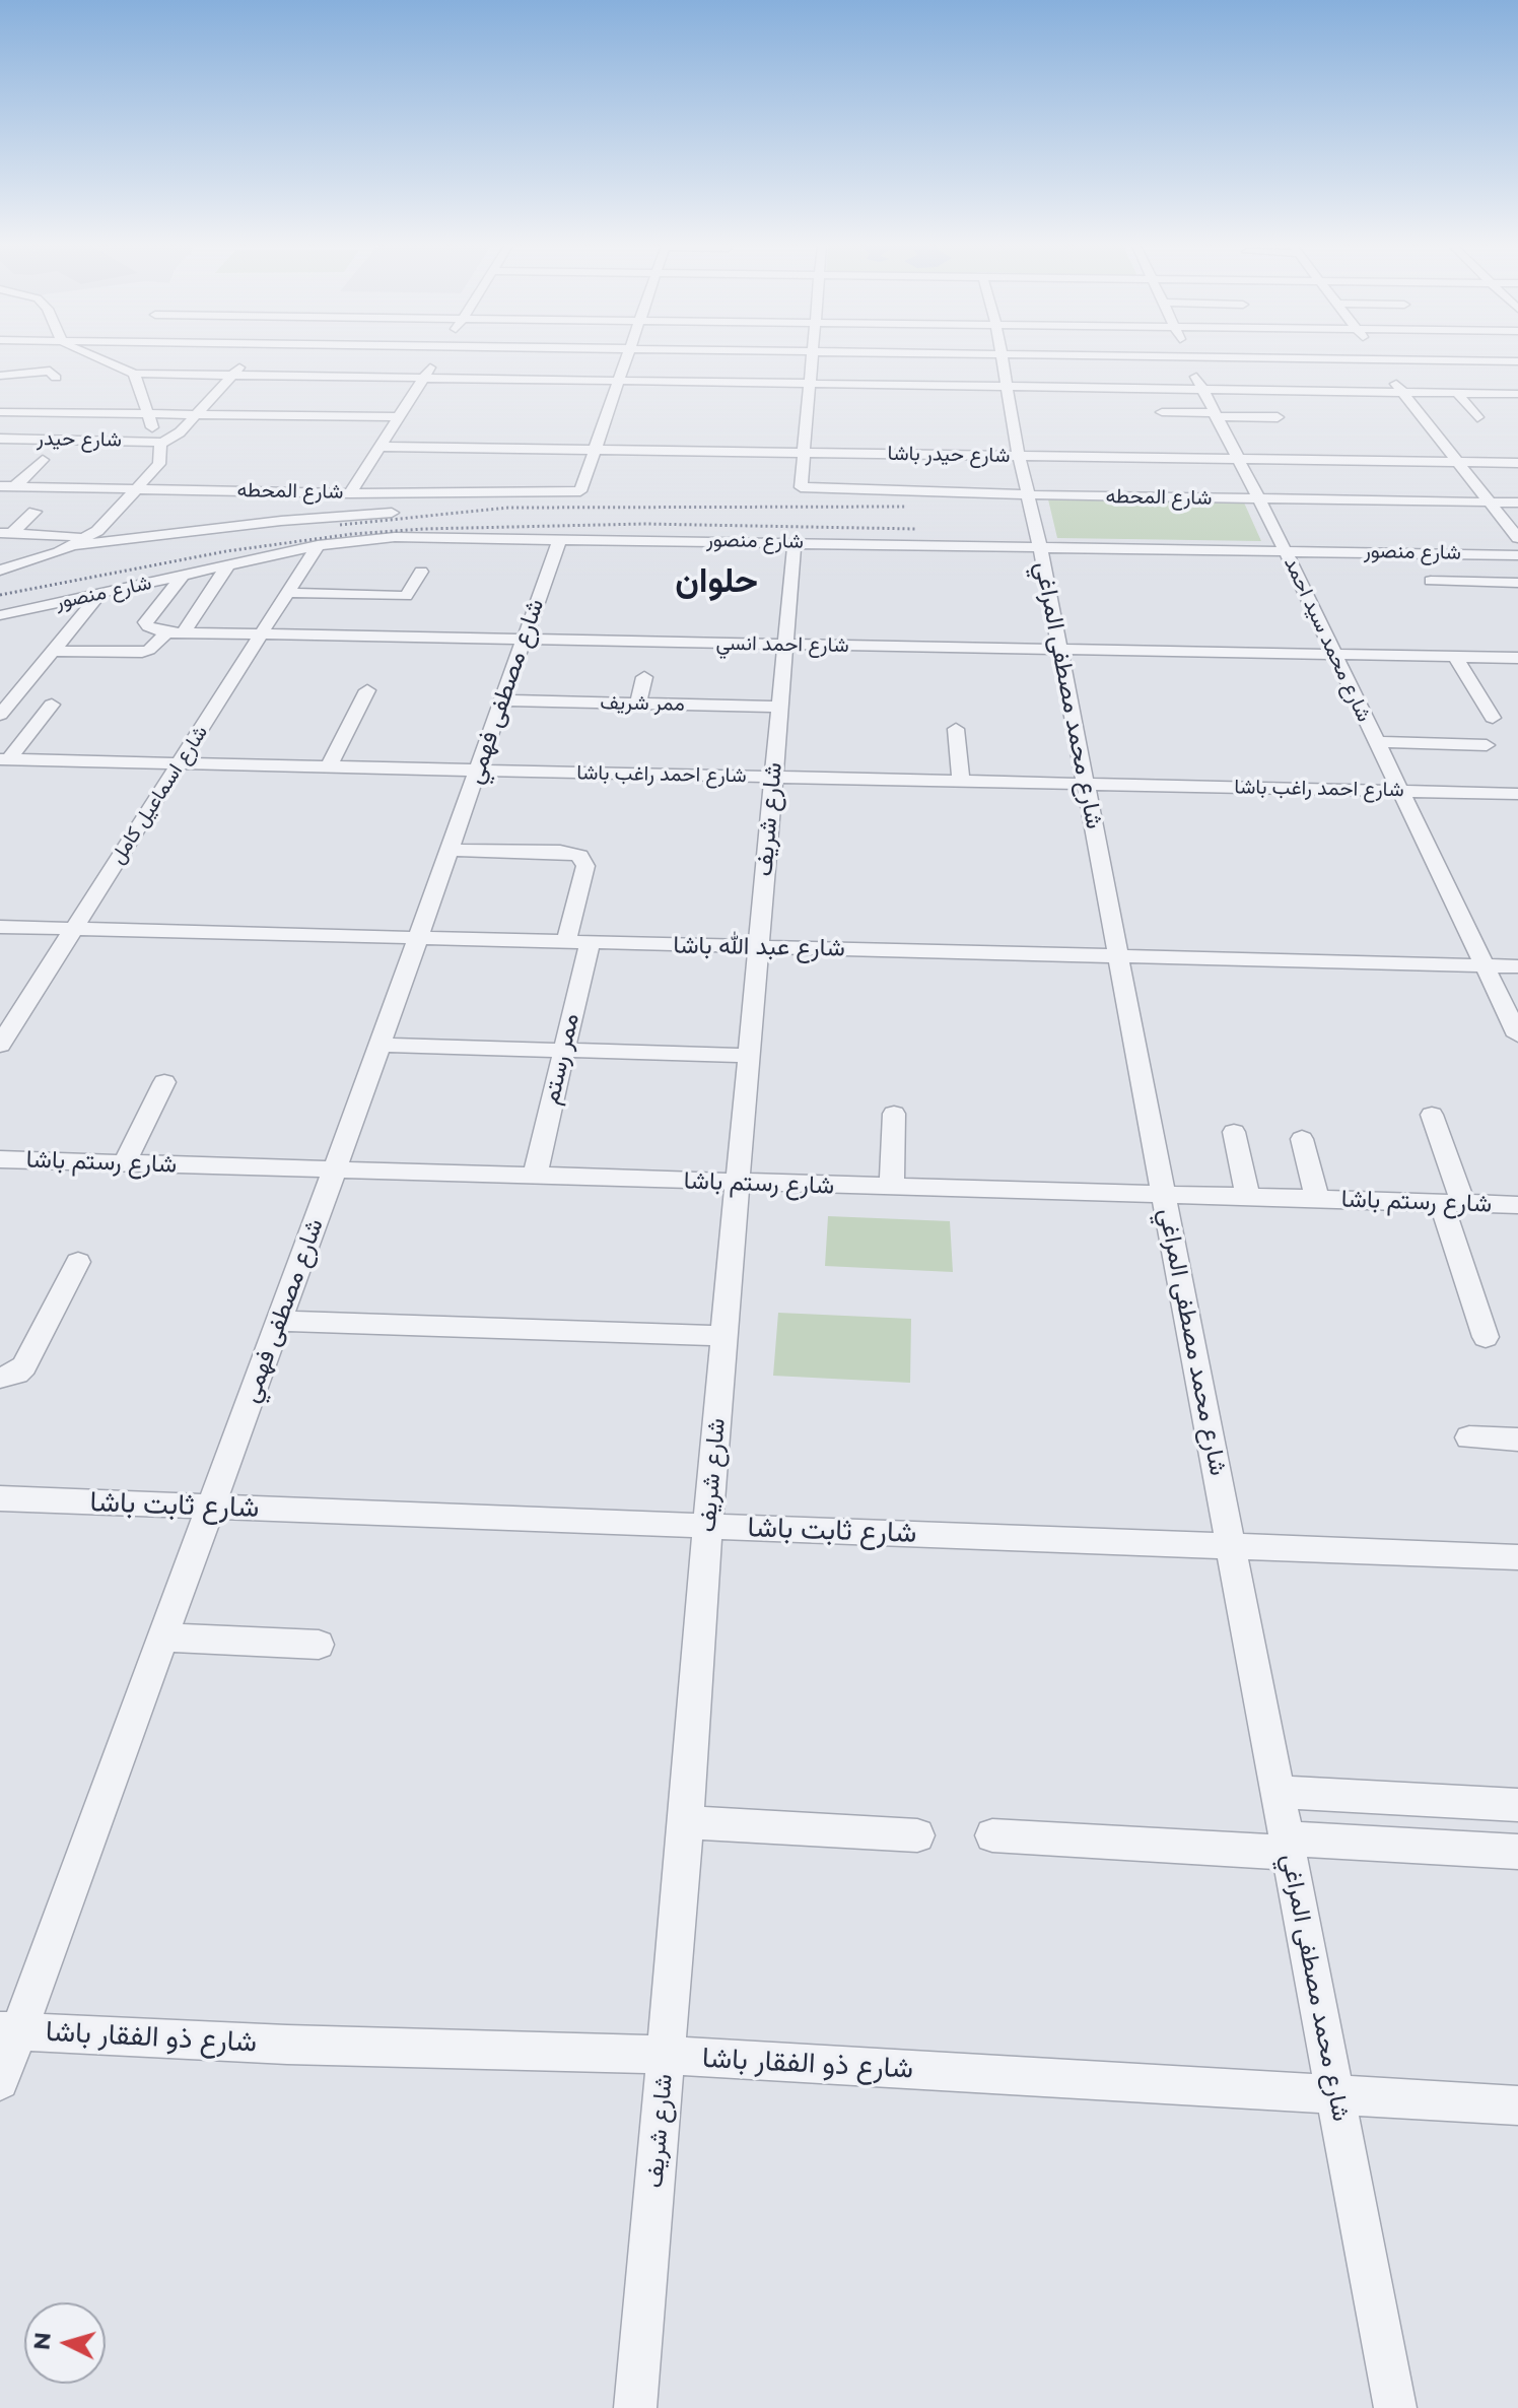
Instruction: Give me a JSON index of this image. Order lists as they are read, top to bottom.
{
  "streets": {
    "street": [
      "شارع حيدر",
      "شارع حيدر باشا",
      "شارع المحطه",
      "شارع منصور",
      "شارع محمد سيد احمد",
      "شارع احمد انسي",
      "شارع مصطفى فهمي",
      "شارع محمد مصطفى المراغي",
      "ممر شريف",
      "شارع احمد راغب باشا",
      "شارع اسماعيل كامل",
      "شارع شريف",
      "شارع عبد الله باشا",
      "ممر رستم",
      "شارع رستم باشا",
      "شارع ثابت باشا",
      "شارع ذو الفقار باشا"
    ]
  },
  "crossings": [
    ["شارع حيدر باشا", "شارع المحطه"],
    ["شارع حيدر باشا", "شارع محمد سيد احمد"],
    ["شارع حيدر باشا", "شارع محمد مصطفى المراغي"],
    ["شارع المحطه", "شارع محمد سيد احمد"],
    ["شارع المحطه", "شارع محمد مصطفى المراغي"],
    ["شارع منصور", "شارع محمد سيد احمد"],
    ["شارع منصور", "شارع مصطفى فهمي"],
    ["شارع منصور", "شارع محمد مصطفى المراغي"],
    ["شارع منصور", "شارع اسماعيل كامل"],
    ["شارع منصور", "شارع شريف"],
    ["شارع محمد سيد احمد", "شارع احمد انسي"],
    ["شارع محمد سيد احمد", "شارع احمد راغب باشا"],
    ["شارع محمد سيد احمد", "شارع عبد الله باشا"],
    ["شارع احمد انسي", "شارع مصطفى فهمي"],
    ["شارع احمد انسي", "شارع محمد مصطفى المراغي"],
    ["شارع احمد انسي", "شارع اسماعيل كامل"],
    ["شارع احمد انسي", "شارع شريف"],
    ["شارع مصطفى فهمي", "ممر شريف"],
    ["شارع مصطفى فهمي", "شارع احمد راغب باشا"],
    ["شارع مصطفى فهمي", "شارع عبد الله باشا"],
    ["شارع مصطفى فهمي", "شارع رستم باشا"],
    ["شارع مصطفى فهمي", "شارع ثابت باشا"],
    ["شارع مصطفى فهمي", "شارع ذو الفقار باشا"],
    ["شارع محمد مصطفى المراغي", "شارع احمد راغب باشا"],
    ["شارع محمد مصطفى المراغي", "شارع عبد الله باشا"],
    ["شارع محمد مصطفى المراغي", "شارع رستم باشا"],
    ["شارع محمد مصطفى المراغي", "شارع ثابت باشا"],
    ["شارع محمد مصطفى المراغي", "شارع ذو الفقار باشا"],
    ["ممر شريف", "شارع شريف"],
    ["شارع احمد راغب باشا", "شارع اسماعيل كامل"],
    ["شارع احمد راغب باشا", "شارع شريف"],
    ["شارع اسماعيل كامل", "شارع عبد الله باشا"],
    ["شارع شريف", "شارع عبد الله باشا"],
    ["شارع شريف", "شارع رستم باشا"],
    ["شارع شريف", "شارع ثابت باشا"],
    ["شارع شريف", "شارع ذو الفقار باشا"],
    ["شارع عبد الله باشا", "ممر رستم"],
    ["ممر رستم", "شارع رستم باشا"]
  ],
  "districts": ["حلوان"],
  "north": "left"
}
